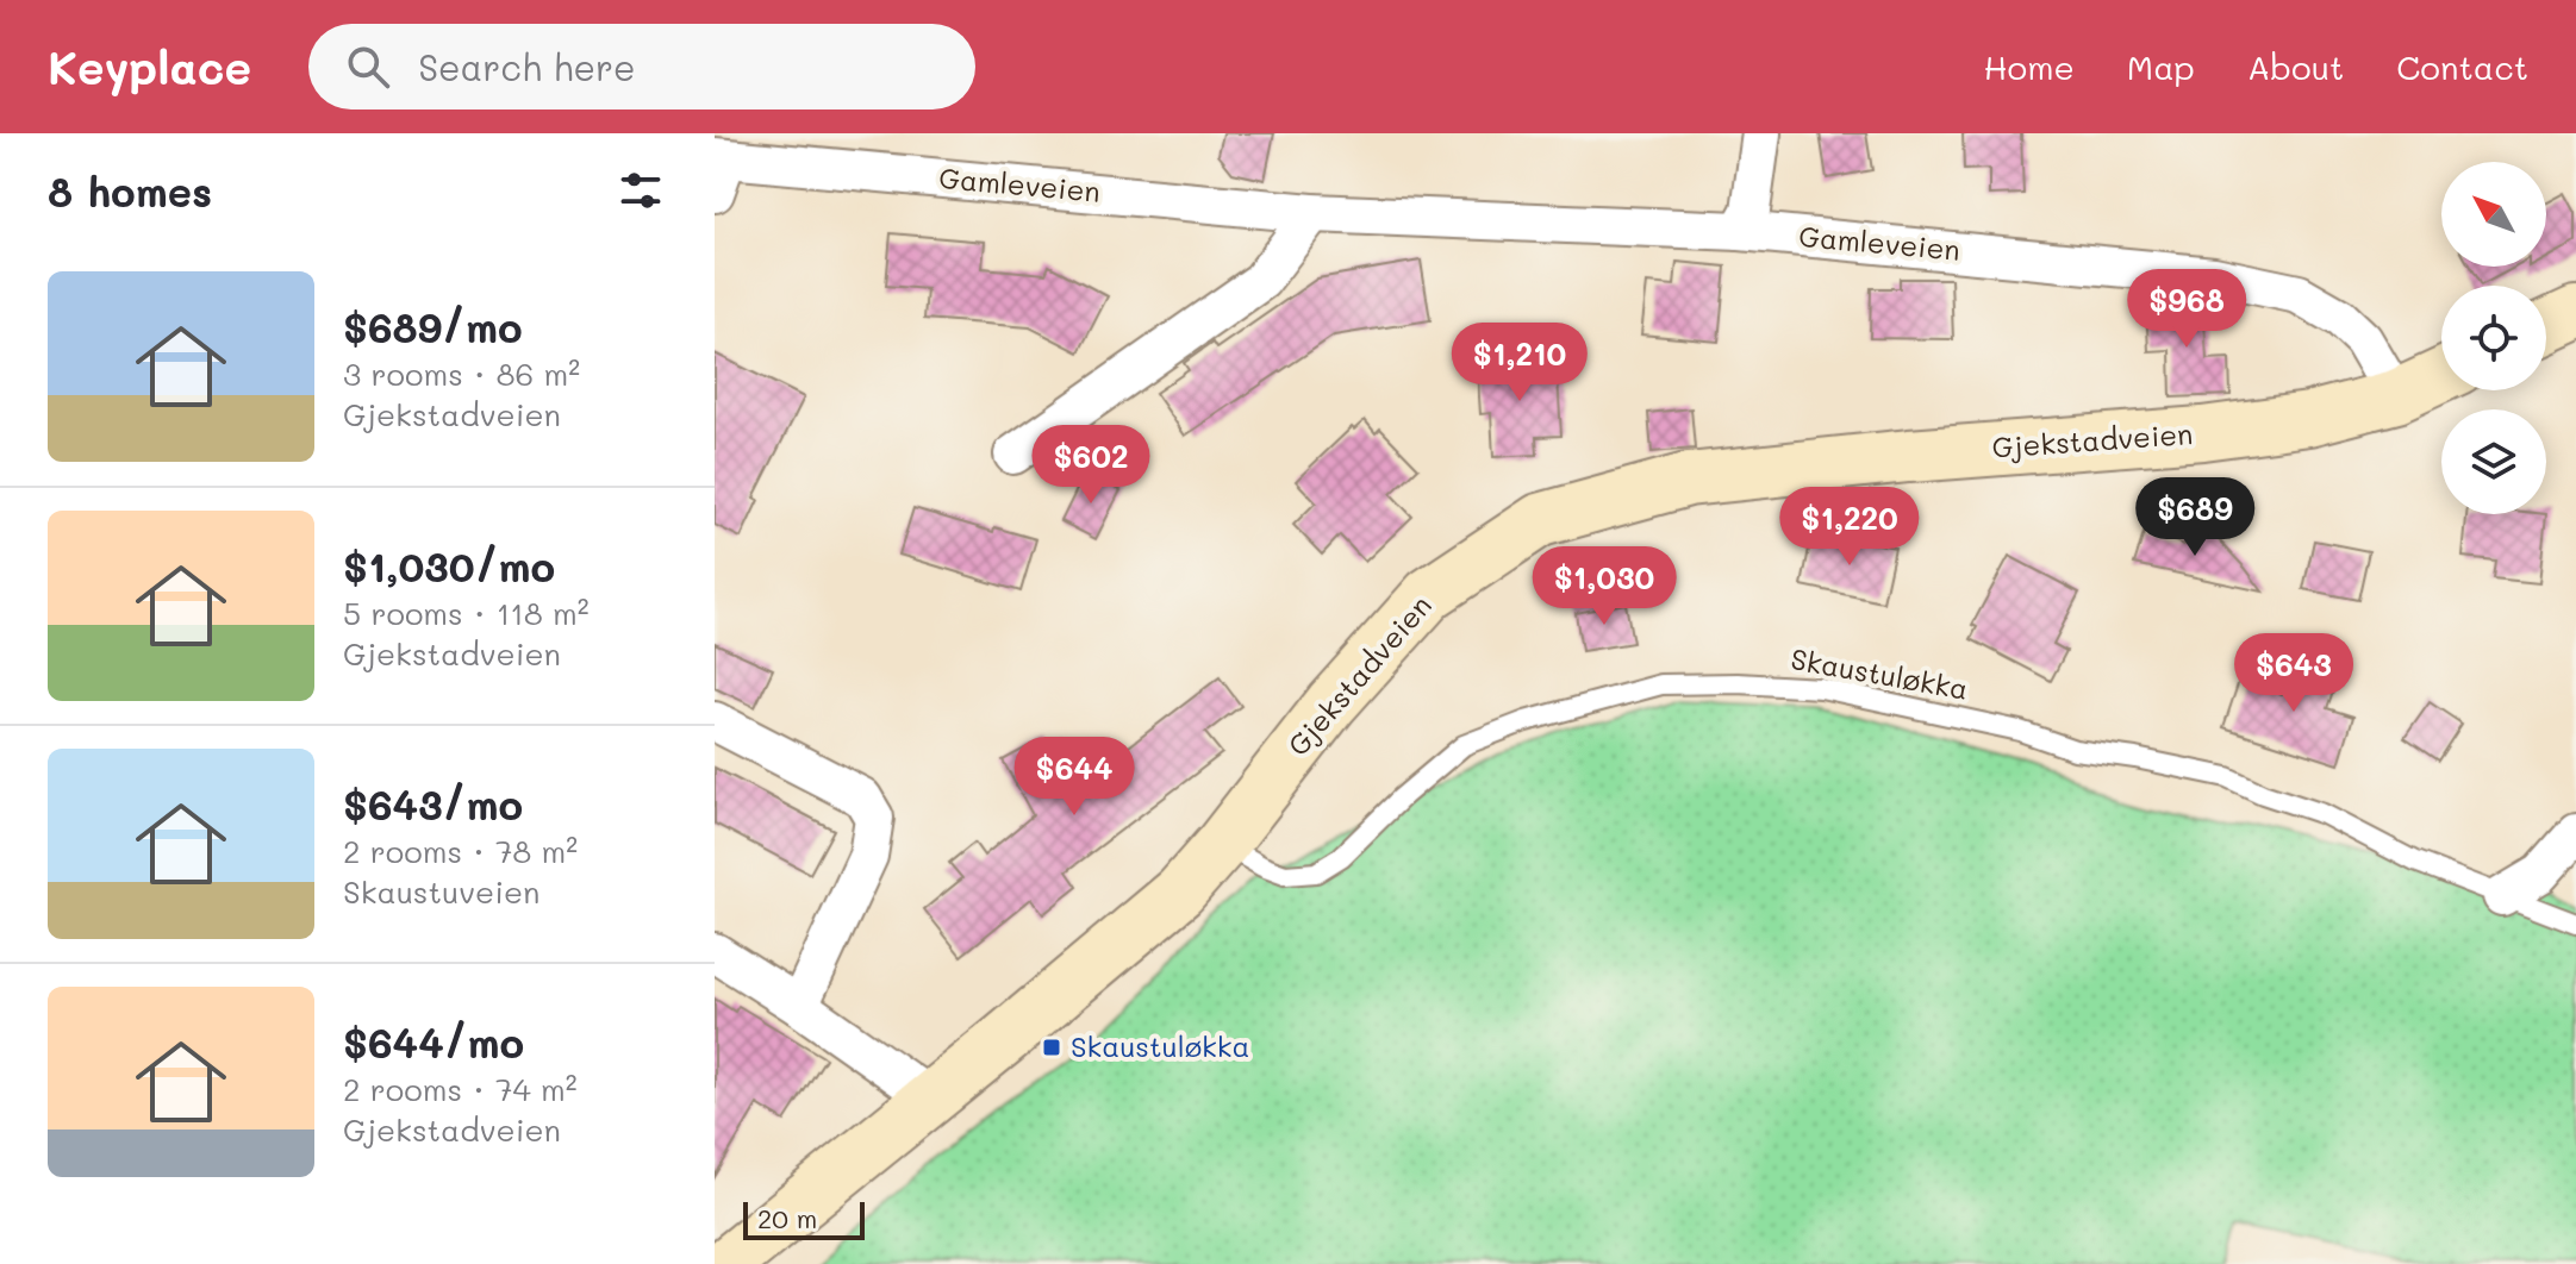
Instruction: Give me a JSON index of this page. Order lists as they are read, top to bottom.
{
  "streets": {
    "street": ["Gamleveien", "Gjekstadveien"],
    "lane": ["Skaustuløkka"]
  },
  "crossings": [
    ["Gamleveien", "Gjekstadveien"],
    ["Gjekstadveien", "Skaustuløkka"]
  ],
  "places": {
    "transit": ["Skaustuløkka"]
  },
  "scale_bar": "20 m",
  "north": "top left",
  "page": {
    "header": "Keyplace",
    "search": "Search here",
    "nav": [
      "Home",
      "Map",
      "About",
      "Contact"
    ],
    "heading": "8 homes",
    "list": [
      {
        "name": "$689/mo",
        "note": "3 rooms · 86 m² · Gjekstadveien"
      },
      {
        "name": "$1,030/mo",
        "note": "5 rooms · 118 m² · Gjekstadveien"
      },
      {
        "name": "$643/mo",
        "note": "2 rooms · 78 m² · Skaustuveien"
      },
      {
        "name": "$644/mo",
        "note": "2 rooms · 74 m² · Gjekstadveien"
      }
    ],
    "price": [
      "$968",
      "$1,210",
      "$602",
      "$689",
      "$1,220",
      "$1,030",
      "$643",
      "$644"
    ],
    "scale": "20 m"
  }
}
